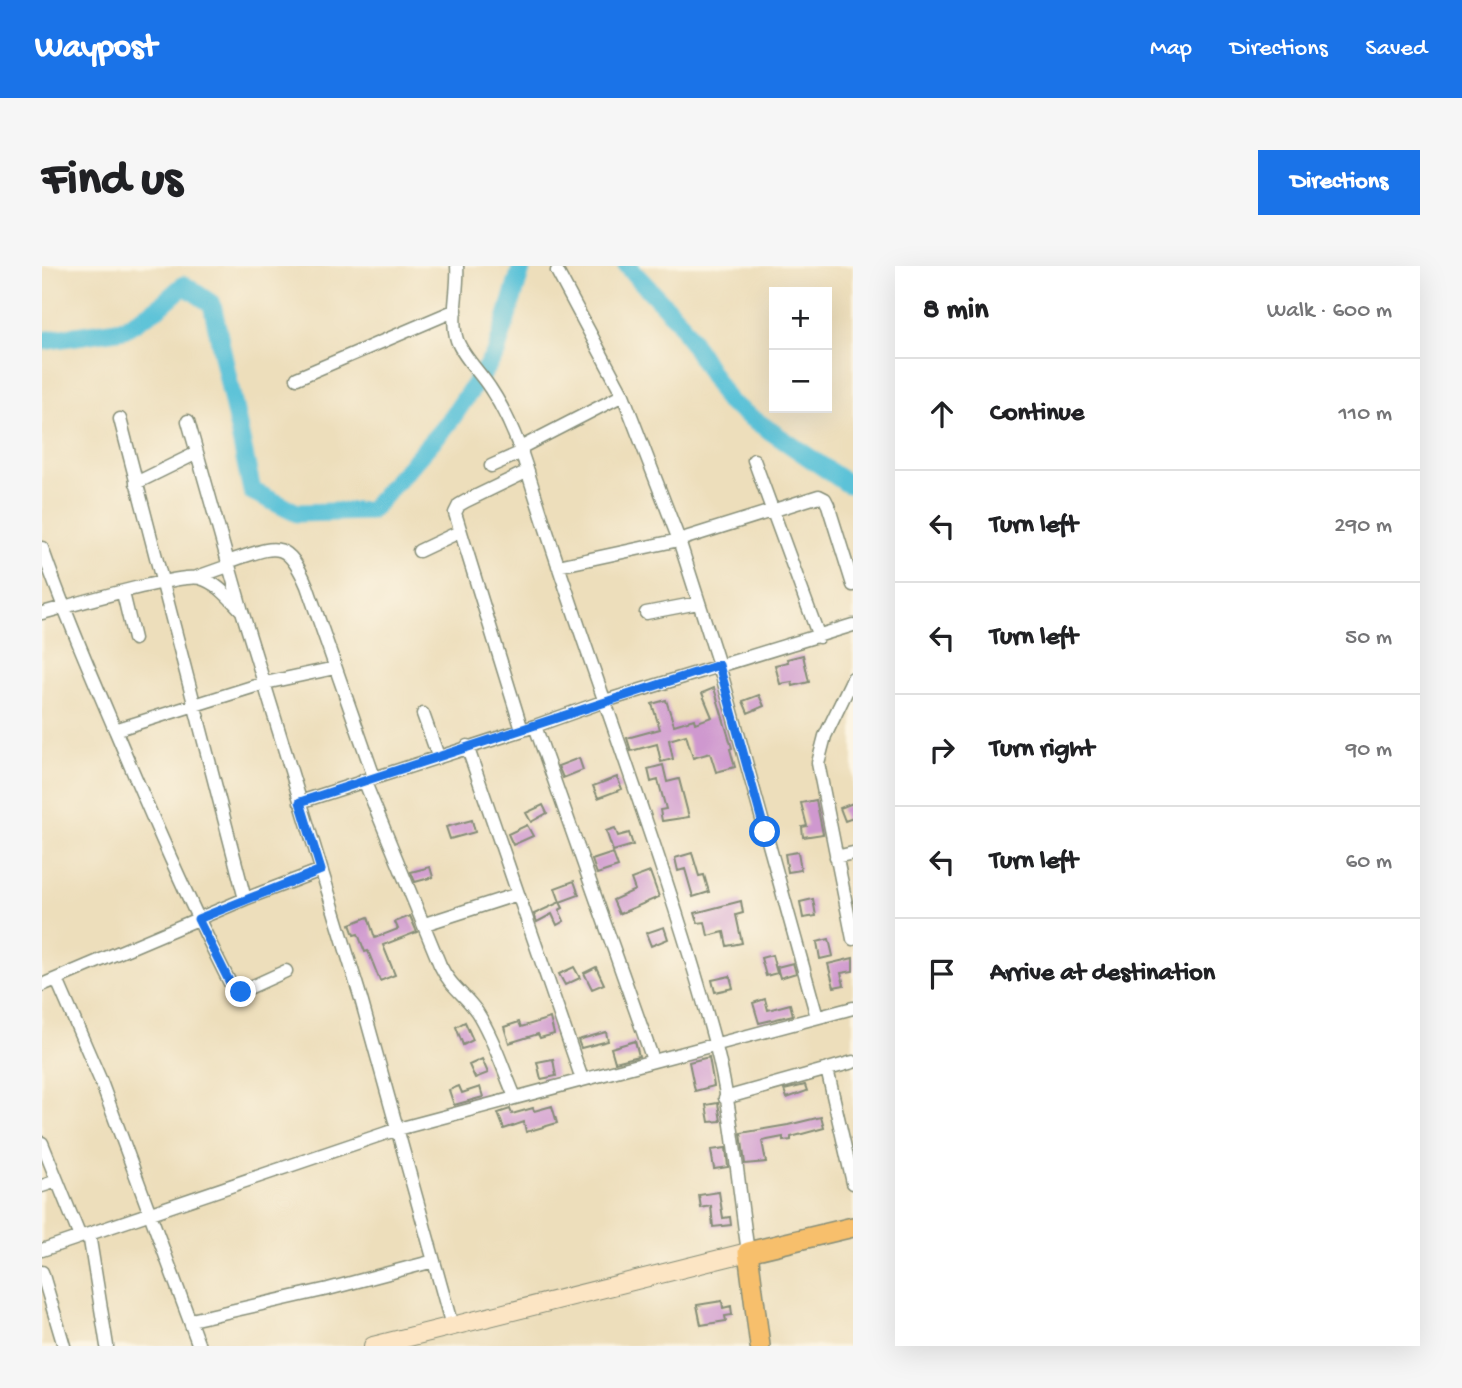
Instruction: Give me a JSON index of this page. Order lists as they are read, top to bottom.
{
  "page": {
    "header": "Waypost",
    "nav": ["Map", "Directions", "Saved"],
    "buttons": "Directions",
    "title": "Find us",
    "heading": ["8 min", "Walk · 600 m"],
    "map_buttons": ["+", "−"],
    "list": [
      ["Continue", "110 m"],
      ["Turn left", "290 m"],
      ["Turn left", "50 m"],
      ["Turn right", "90 m"],
      ["Turn left", "60 m"],
      "Arrive at destination"
    ]
  }
}
